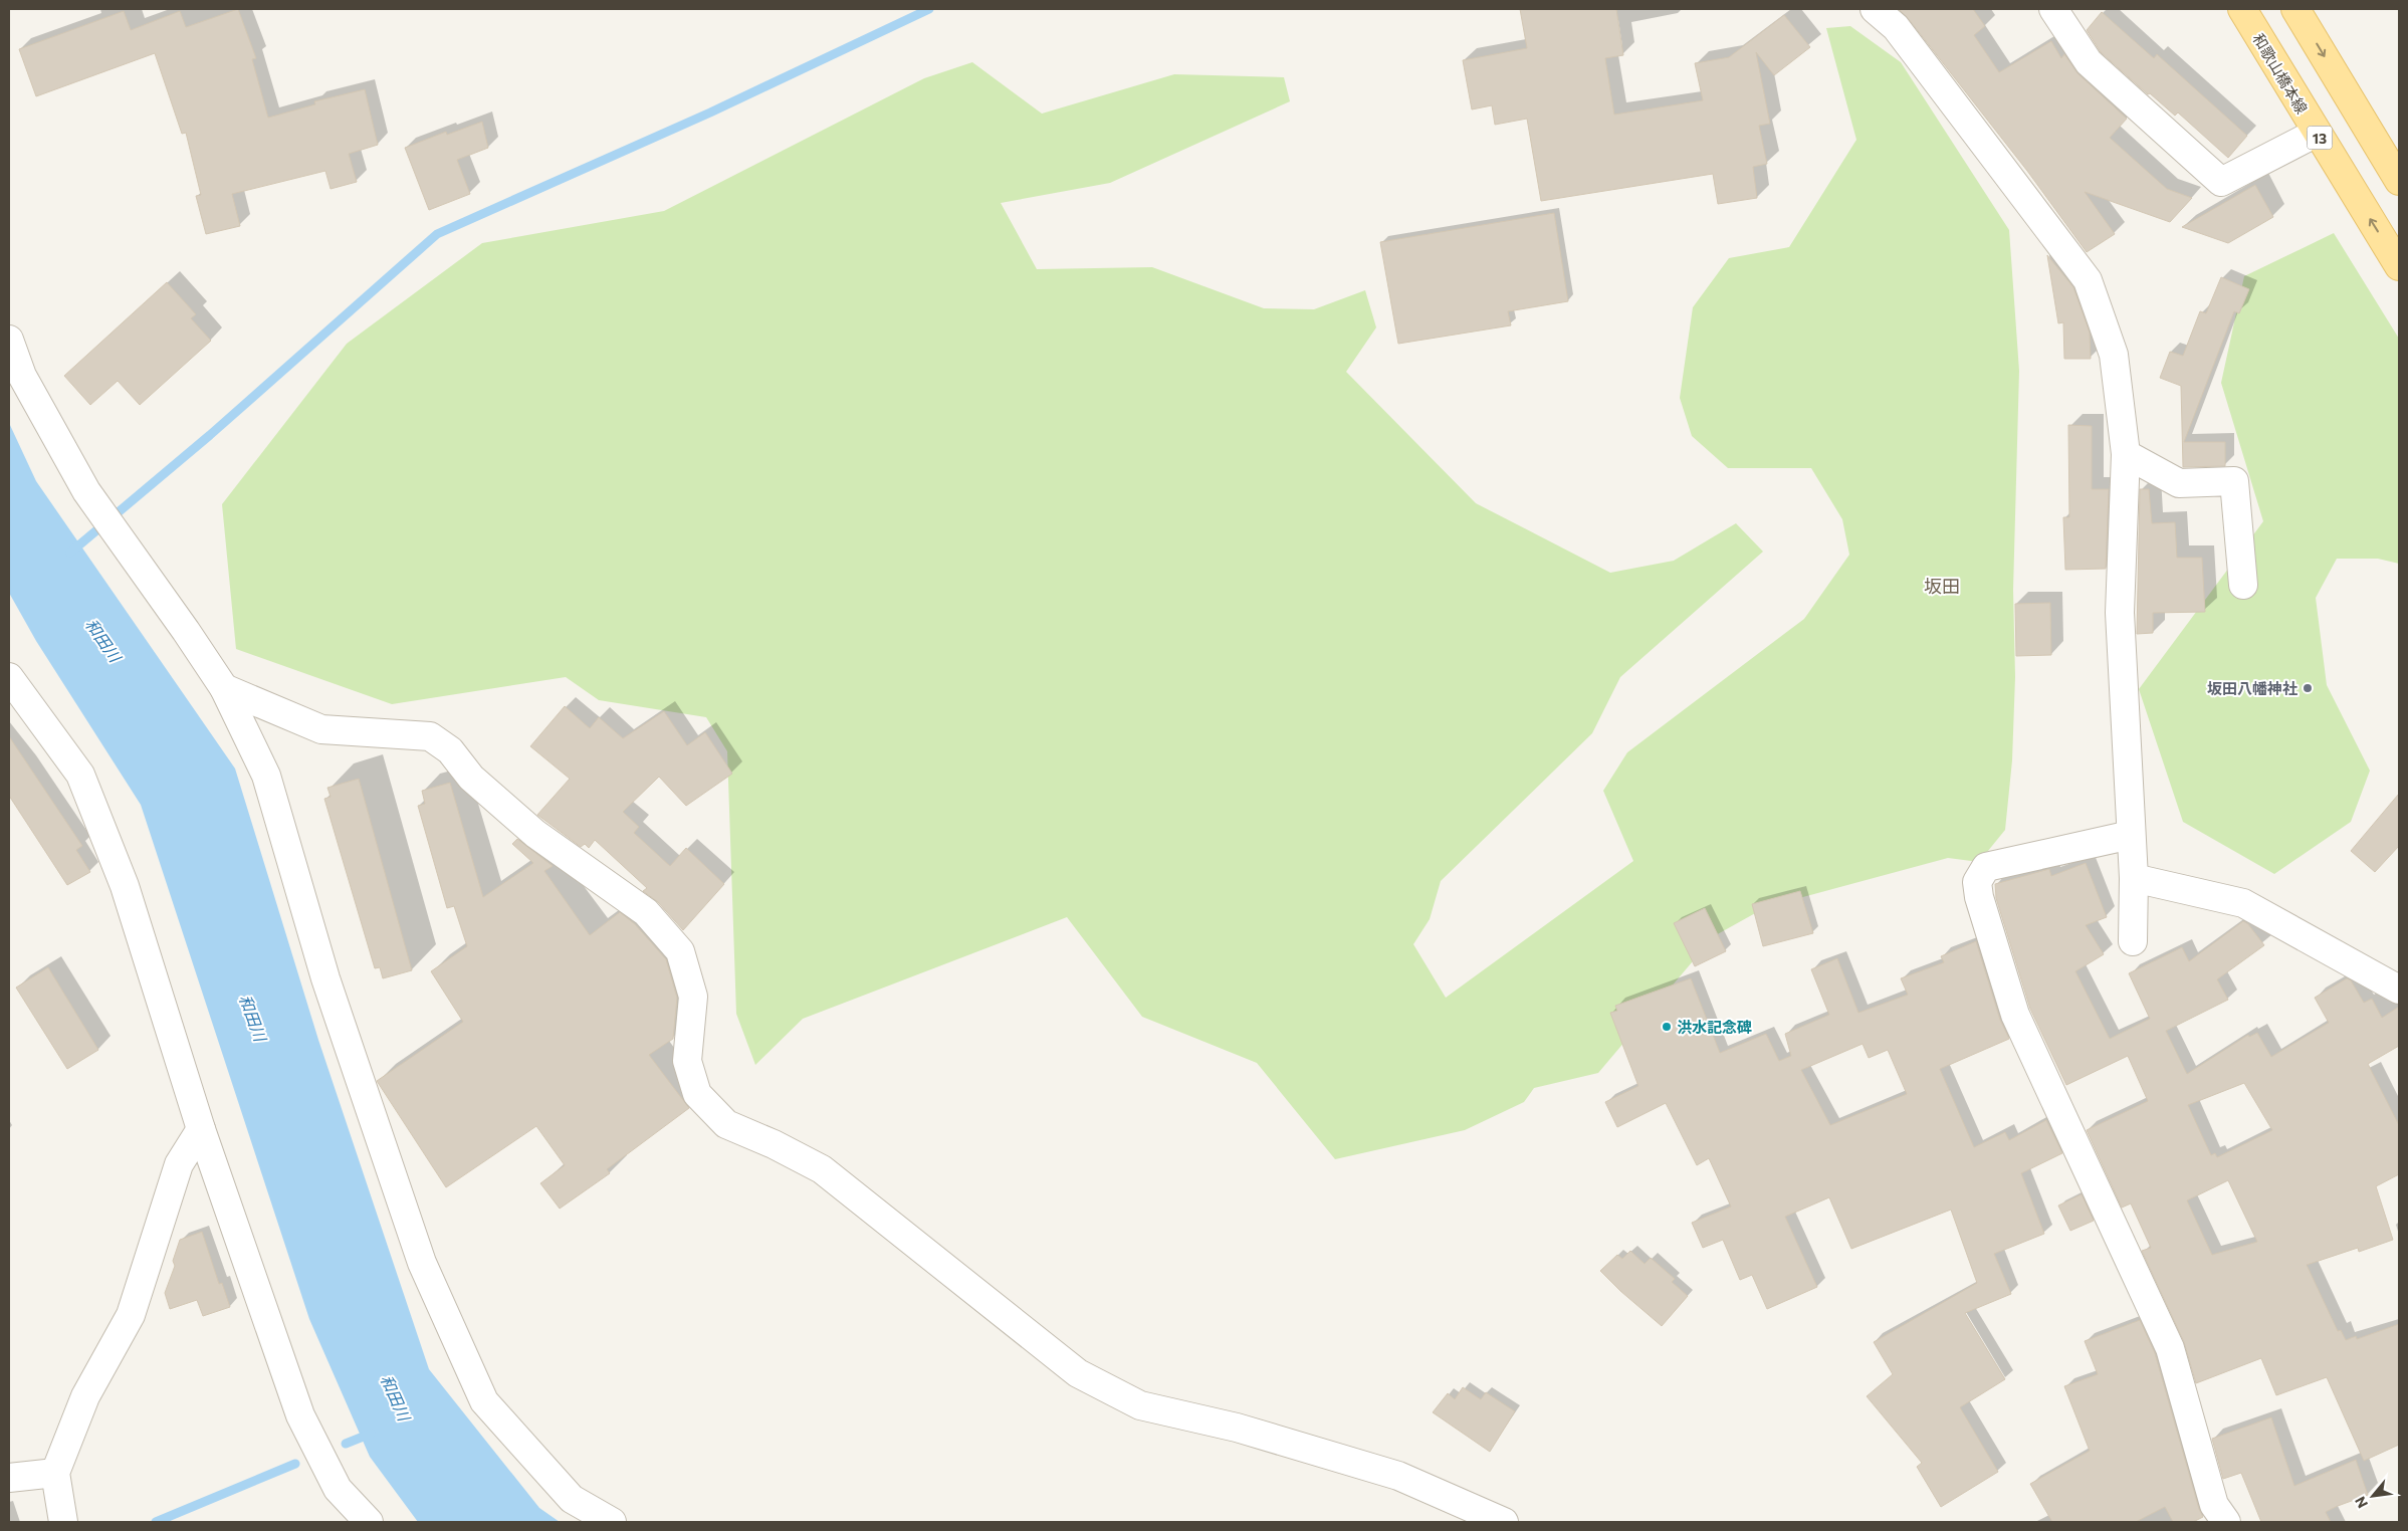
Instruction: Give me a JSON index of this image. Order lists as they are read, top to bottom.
{
  "streets": {
    "main road": ["和歌山橋本線", "13"]
  },
  "districts": ["坂田"],
  "water": ["和田川"],
  "places": ["坂田八幡神社", "洪水記念碑"],
  "north": "bottom left"
}
